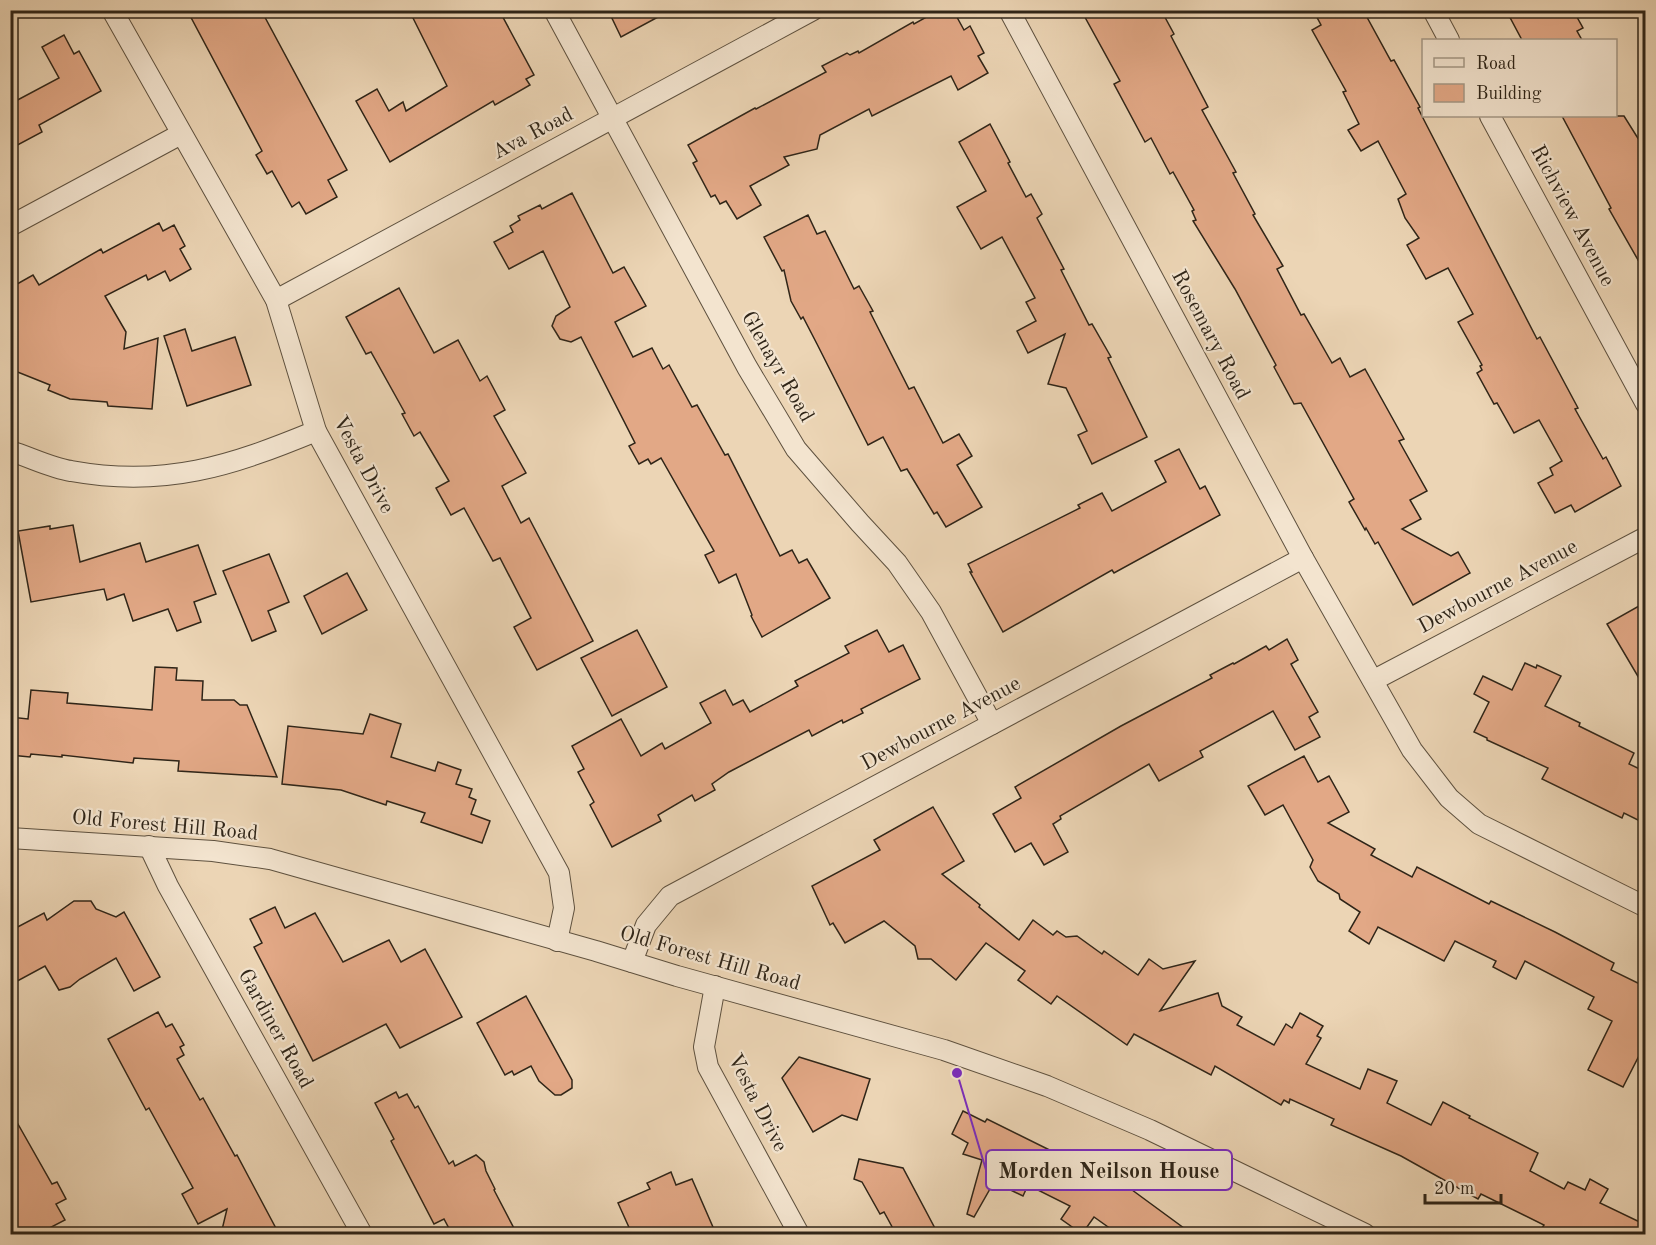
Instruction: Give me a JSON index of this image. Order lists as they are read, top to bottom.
{
  "streets": {
    "street": [
      "Ava Road",
      "Richview Avenue",
      "Rosemary Road",
      "Glenayr Road",
      "Vesta Drive",
      "Dewbourne Avenue",
      "Old Forest Hill Road",
      "Gardiner Road"
    ]
  },
  "crossings": [
    ["Ava Road", "Glenayr Road"],
    ["Ava Road", "Vesta Drive"],
    ["Rosemary Road", "Dewbourne Avenue"],
    ["Glenayr Road", "Dewbourne Avenue"],
    ["Vesta Drive", "Old Forest Hill Road"],
    ["Dewbourne Avenue", "Old Forest Hill Road"],
    ["Old Forest Hill Road", "Gardiner Road"]
  ],
  "places": ["Morden Neilson House"],
  "legend": ["Road", "Building"],
  "scale_bar": "20 m"
}
